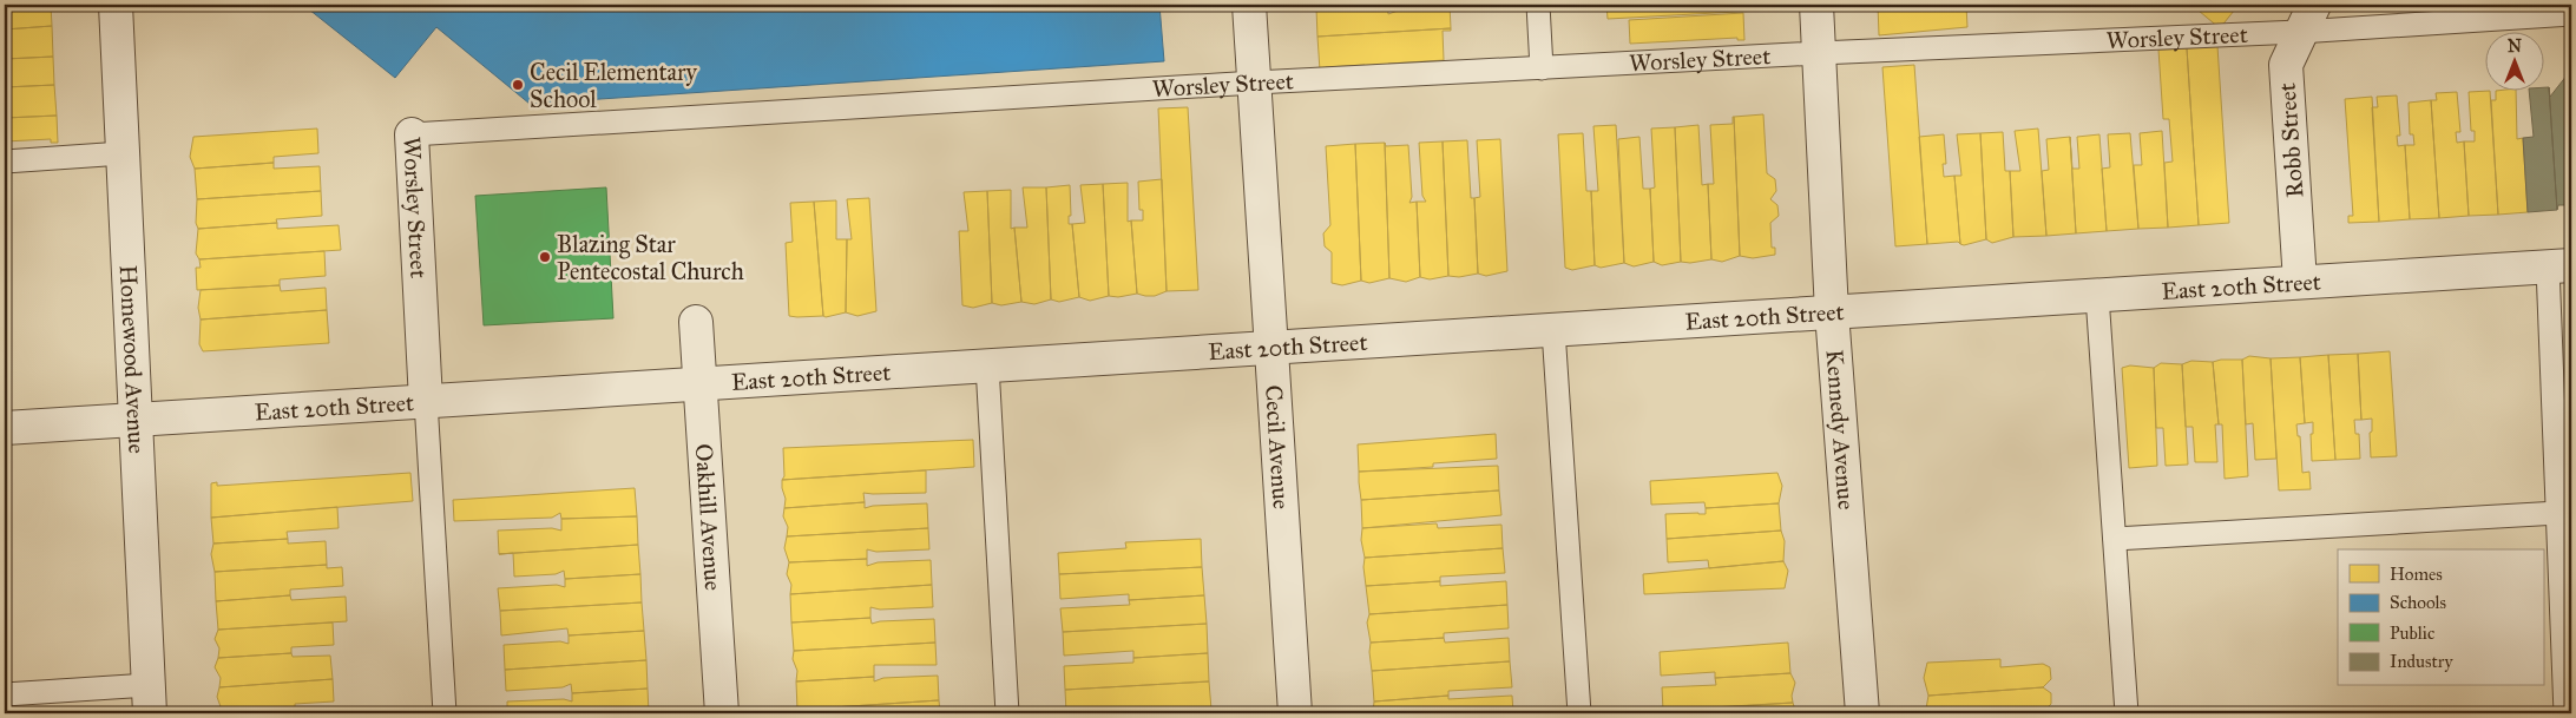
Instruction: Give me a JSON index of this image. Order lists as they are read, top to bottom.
{
  "streets": {
    "street": [
      "Worsley Street",
      "Robb Street",
      "East 20th Street",
      "Homewood Avenue",
      "Kennedy Avenue",
      "Cecil Avenue",
      "Oakhill Avenue"
    ]
  },
  "crossings": [
    ["Worsley Street", "Robb Street"],
    ["Worsley Street", "East 20th Street"],
    ["Worsley Street", "Kennedy Avenue"],
    ["Worsley Street", "Cecil Avenue"],
    ["Robb Street", "East 20th Street"],
    ["East 20th Street", "Homewood Avenue"],
    ["East 20th Street", "Kennedy Avenue"],
    ["East 20th Street", "Cecil Avenue"],
    ["East 20th Street", "Oakhill Avenue"]
  ],
  "places": ["Cecil Elementary School", "Blazing Star Pentecostal Church"],
  "legend": [
    "Homes",
    "Schools",
    "Public",
    "Industry"
  ],
  "north": "top"
}
